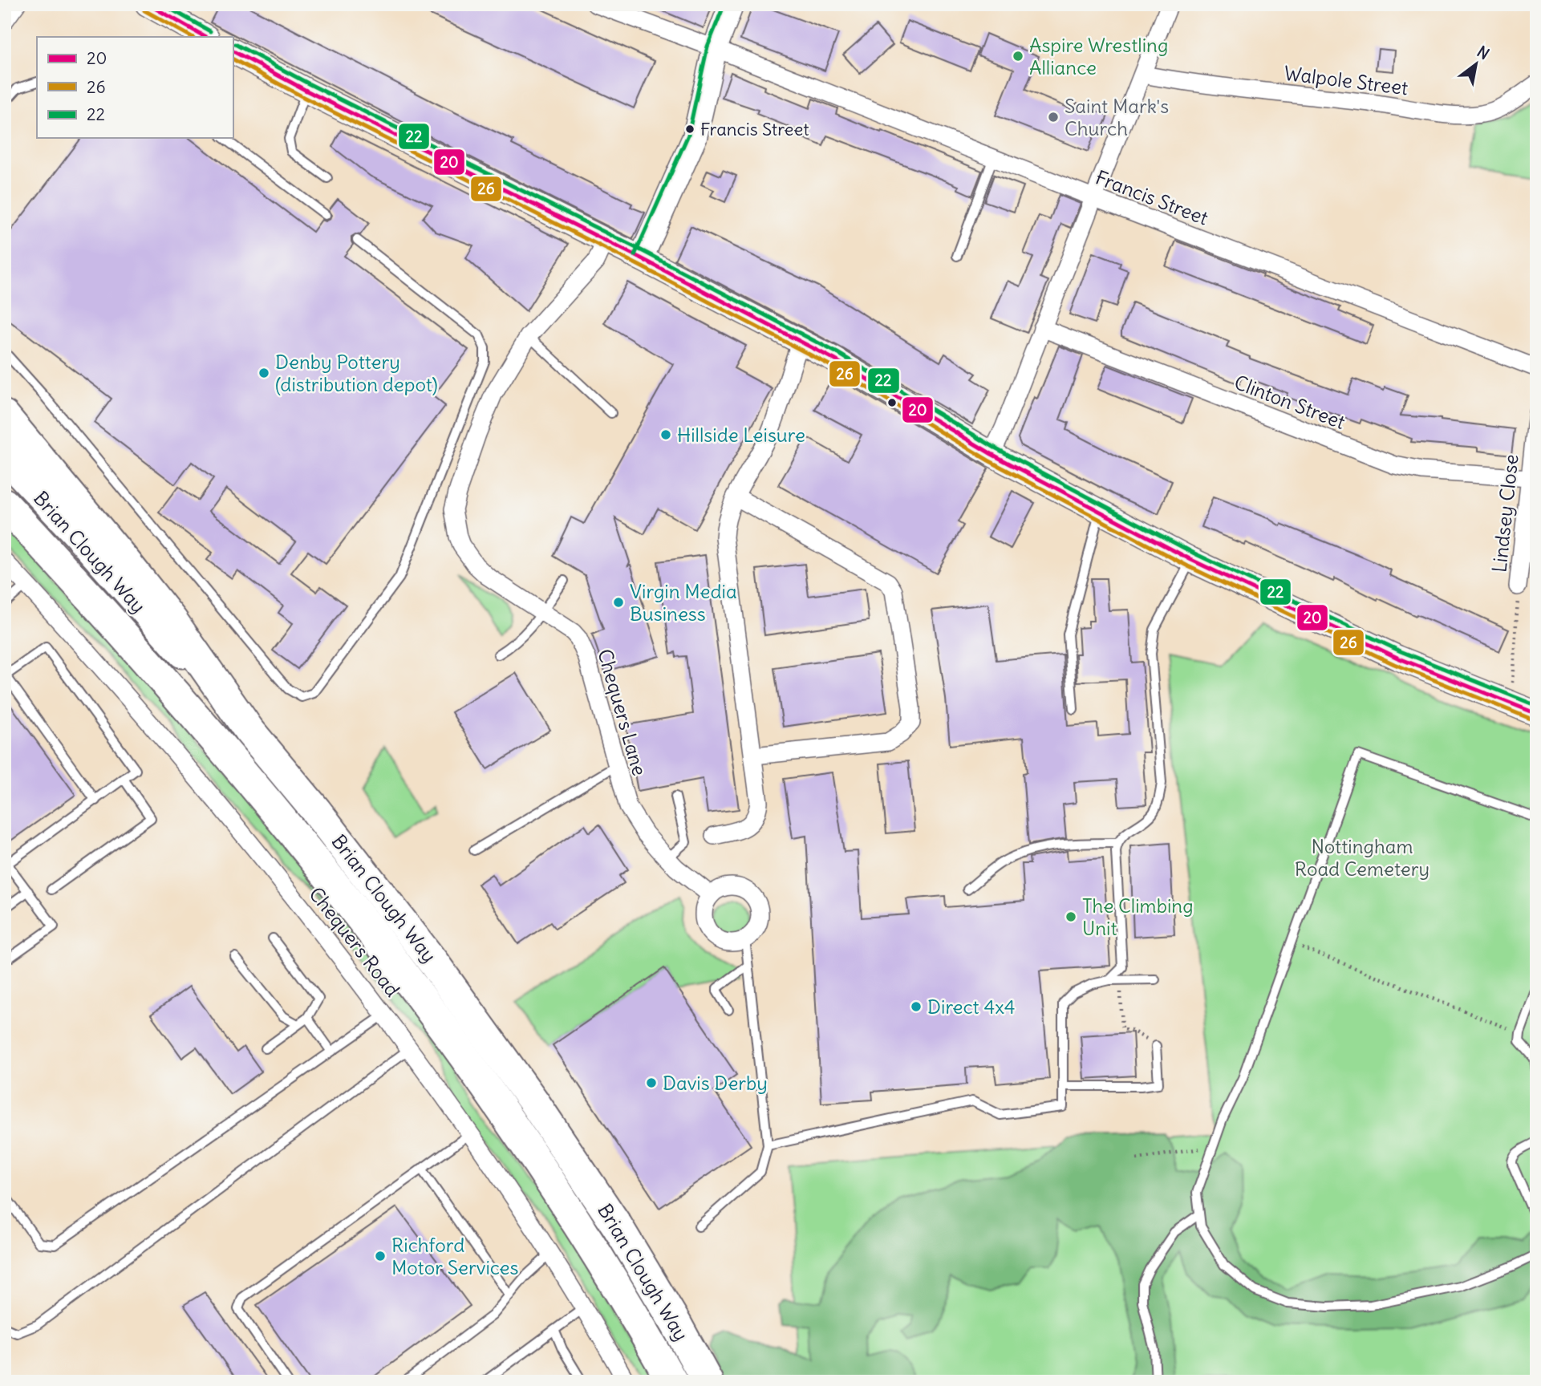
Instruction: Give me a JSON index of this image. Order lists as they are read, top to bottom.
{
  "streets": {
    "highway": ["Brian Clough Way"],
    "street": [
      "Walpole Street",
      "Francis Street",
      "Clinton Street",
      "Lindsey Close",
      "Chequers Lane",
      "Chequers Road"
    ]
  },
  "crossings": [
    ["Clinton Street", "Lindsey Close"]
  ],
  "parks": ["Nottingham Road Cemetery"],
  "places": [
    "Aspire Wrestling Alliance",
    "Saint Mark's Church",
    "Francis Street",
    "Denby Pottery (distribution depot)",
    "Hillside Leisure",
    "Virgin Media Business",
    "The Climbing Unit",
    "Direct 4x4",
    "Davis Derby",
    "Richford Motor Services"
  ],
  "lines": ["transit line 20", "transit line 22", "transit line 26"],
  "legend": ["20", "26", "22"],
  "north": "top right"
}
